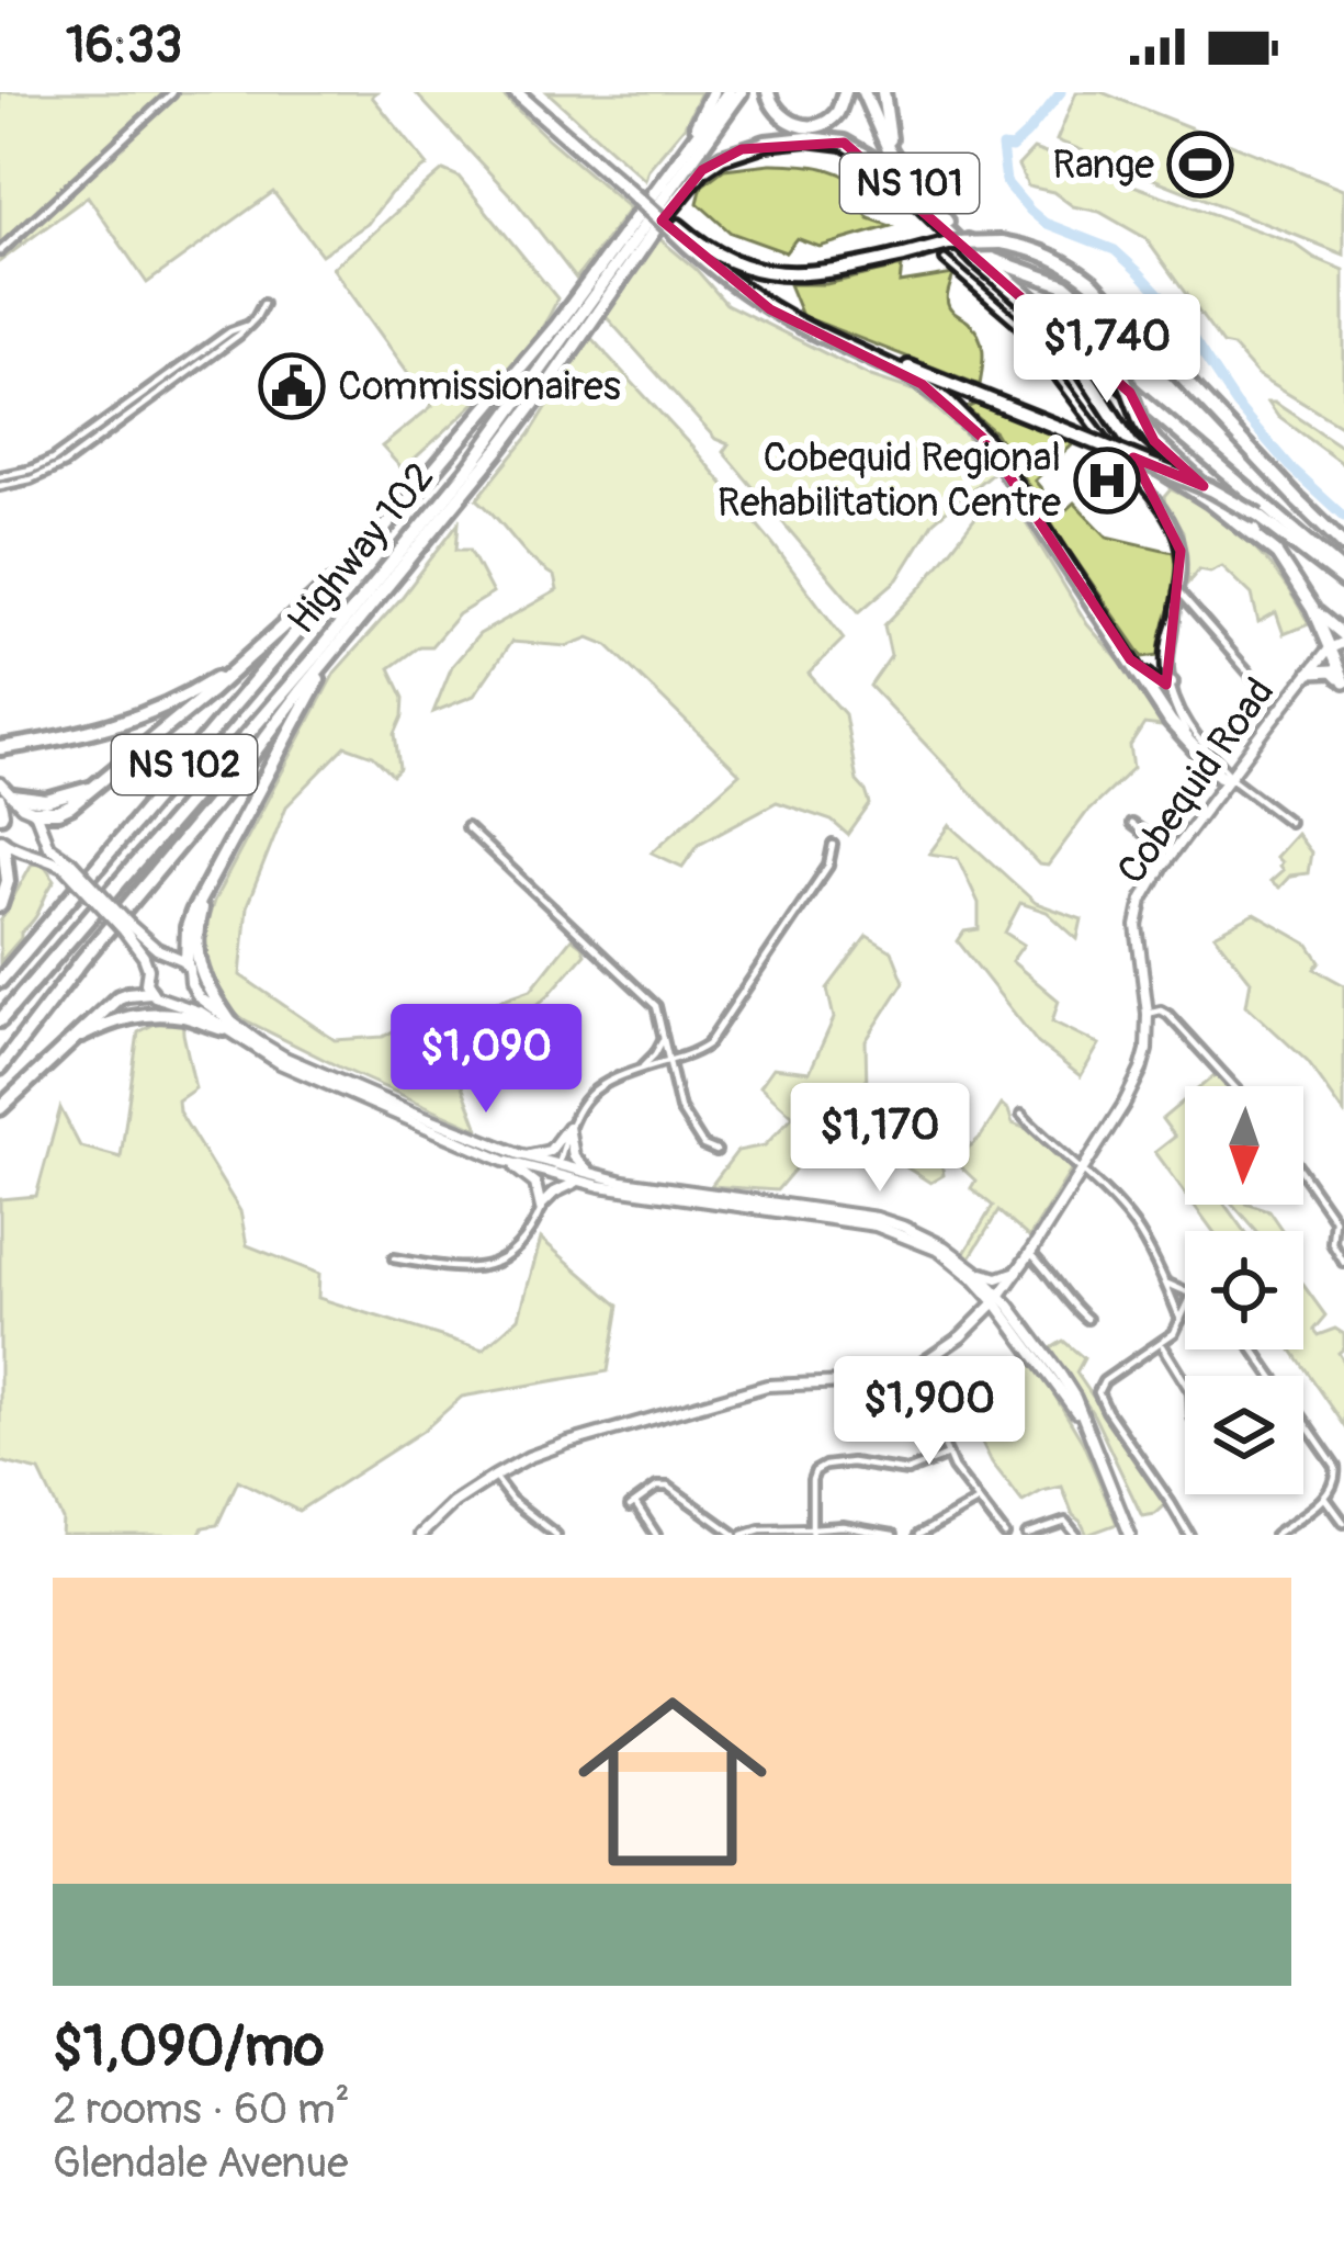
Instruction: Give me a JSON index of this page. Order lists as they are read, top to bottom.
{
  "streets": {
    "highway": ["NS 101", "Highway 102", "NS 102"],
    "main road": ["Cobequid Road"]
  },
  "places": {
    "sports": ["Range"],
    "public building": ["Commissionaires"],
    "hospital": ["Cobequid Regional Rehabilitation Centre"]
  },
  "north": "bottom",
  "page": {
    "status": "16:33",
    "price": [
      "$1,740",
      "$1,090",
      "$1,170",
      "$1,900"
    ],
    "list": [
      {
        "name": "$1,090/mo",
        "note": "2 rooms · 60 m² · Glendale Avenue"
      }
    ]
  }
}
